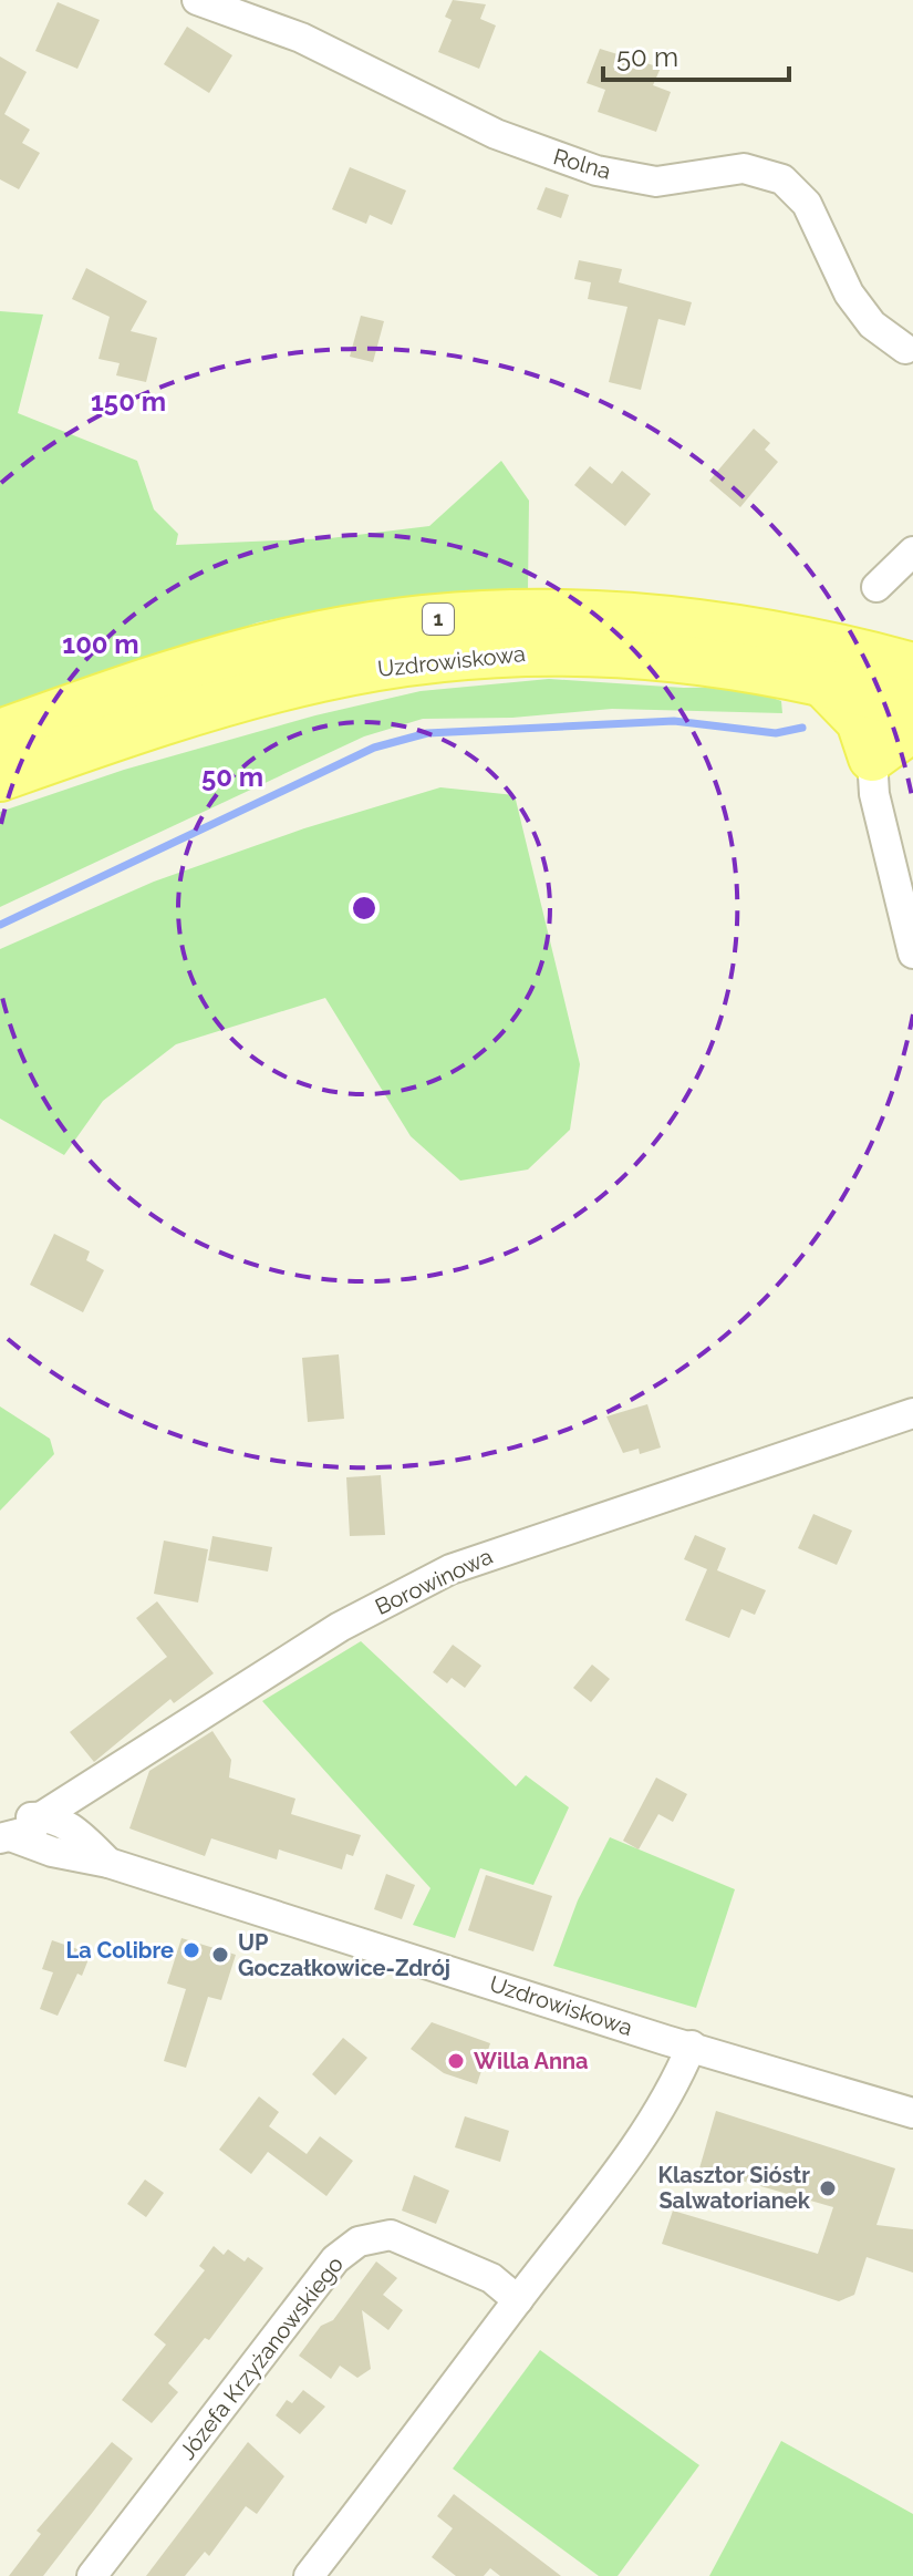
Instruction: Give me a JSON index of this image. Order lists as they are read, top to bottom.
{
  "streets": {
    "main road": ["1", "Uzdrowiskowa"],
    "street": ["Rolna", "Borowinowa", "Józefa Krzyżanowskiego"]
  },
  "crossings": [
    ["Uzdrowiskowa", "Borowinowa"]
  ],
  "places": [
    "La Colibre",
    "UP Goczałkowice-Zdrój",
    "Willa Anna",
    "Klasztor Sióstr Salwatorianek"
  ],
  "scale_bar": "50 m",
  "rings": ["150 m", "100 m", "50 m"]
}
